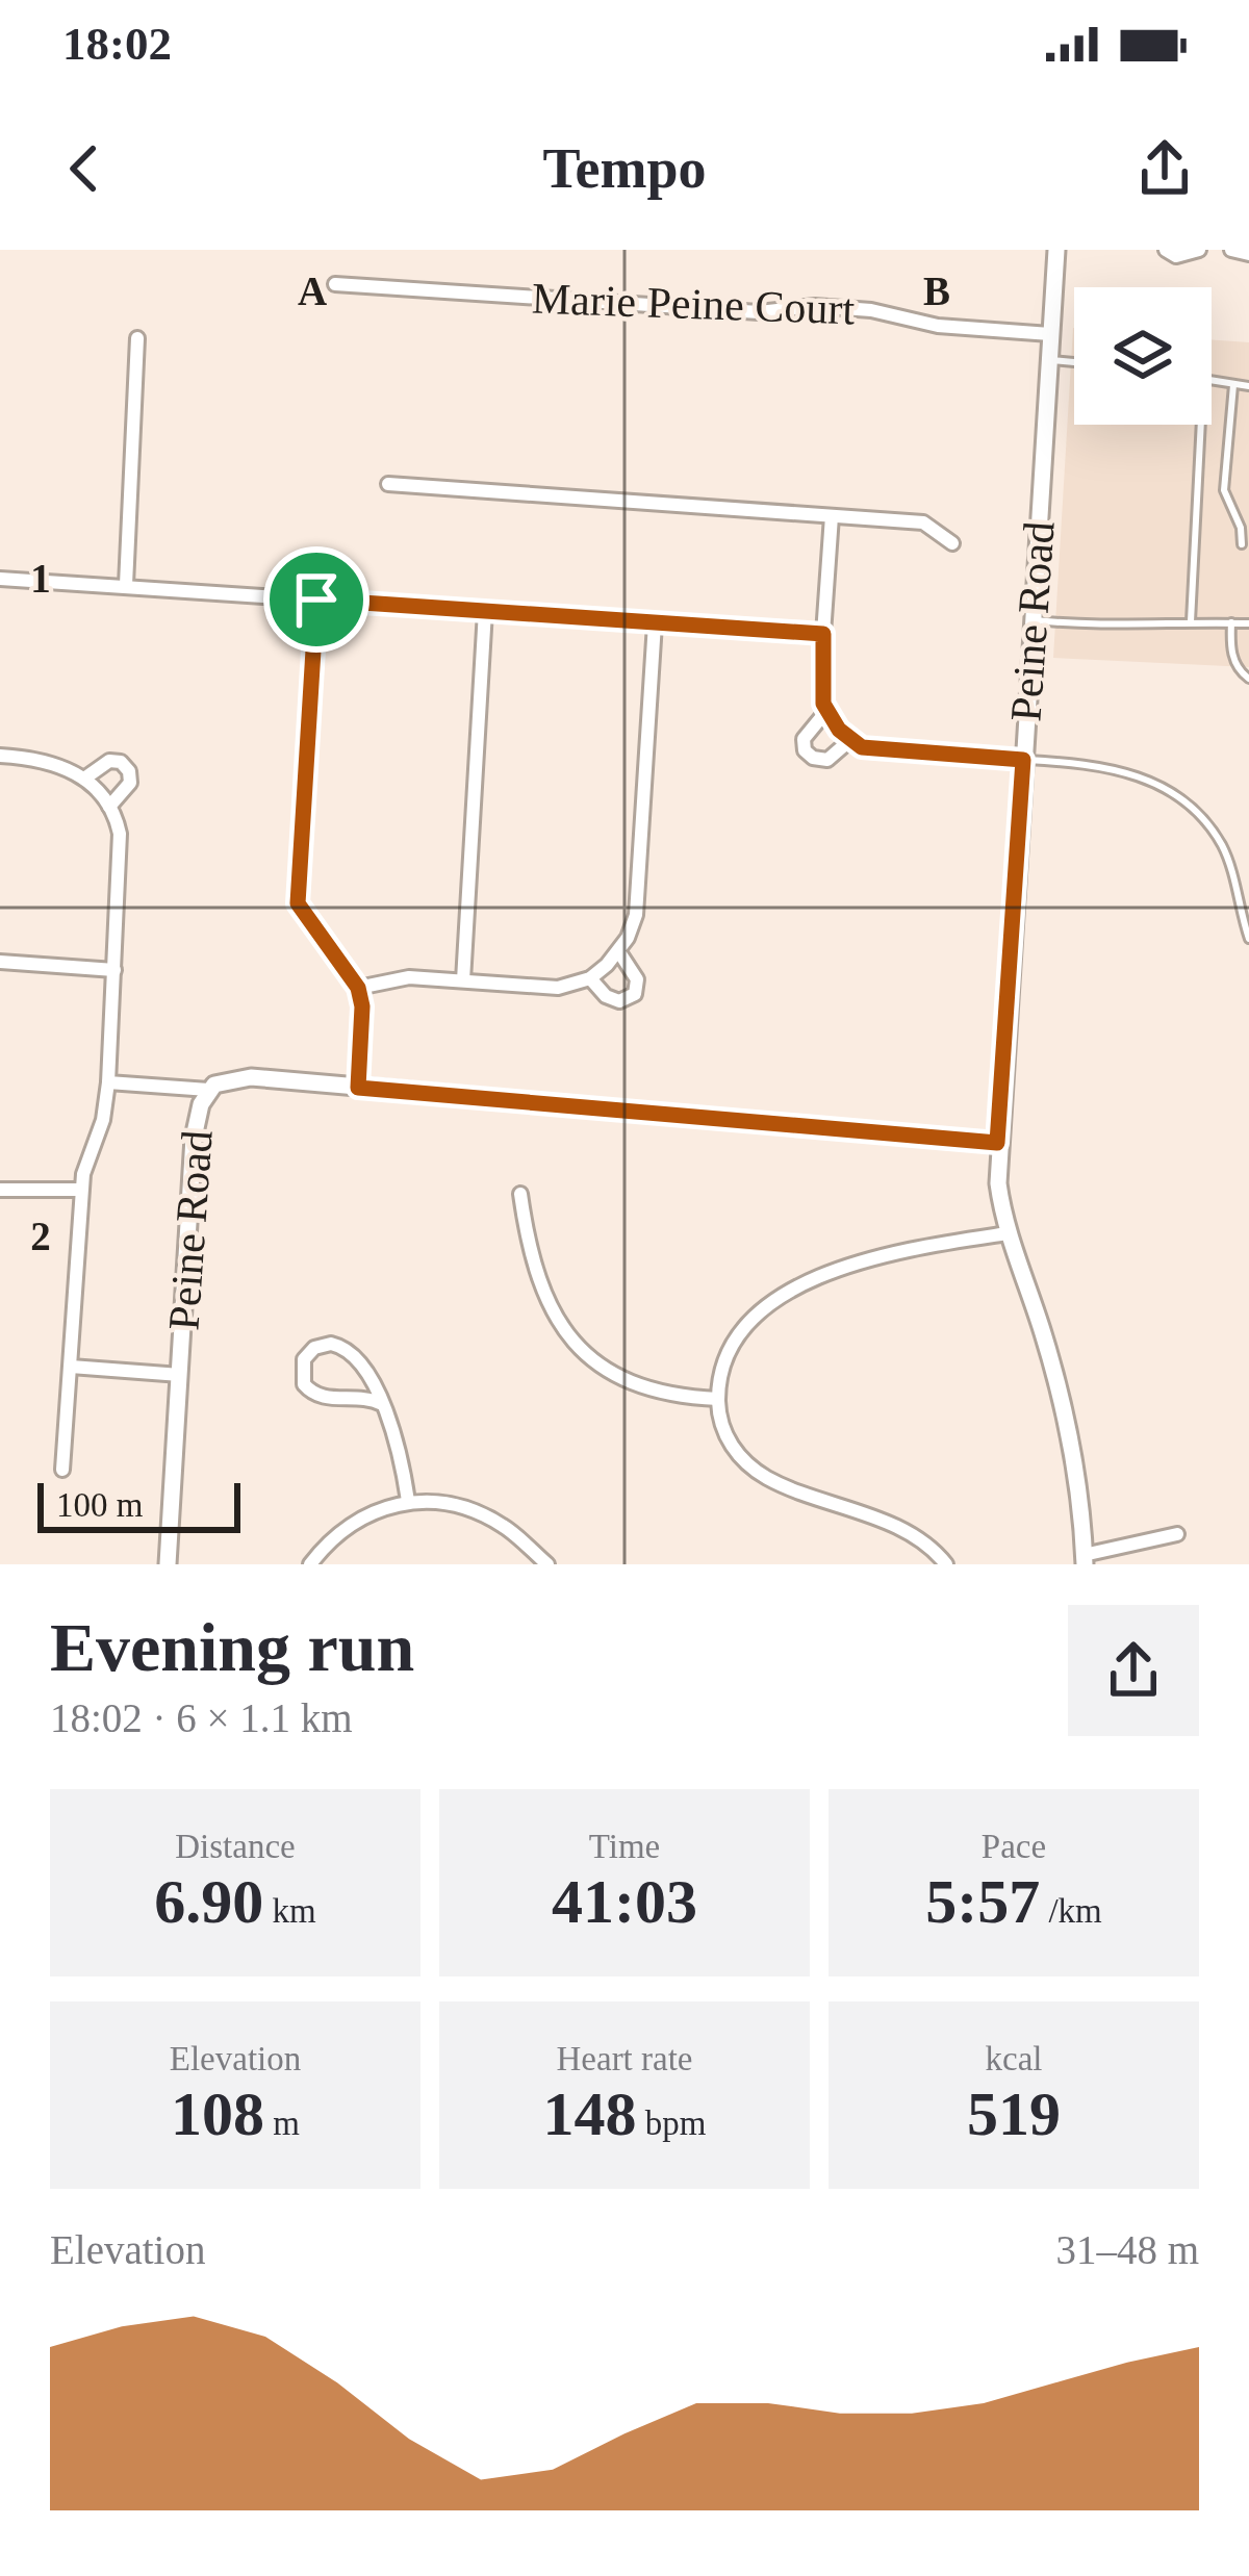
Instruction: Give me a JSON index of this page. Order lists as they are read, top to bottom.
{
  "streets": {
    "street": ["Marie Peine Court", "Peine Road"]
  },
  "crossings": [
    ["Marie Peine Court", "Peine Road"]
  ],
  "scale_bar": "100 m",
  "page": {
    "status": "18:02",
    "header": "Tempo",
    "scale": "100 m",
    "heading": ["Evening run", "18:02 · 6 × 1.1 km"],
    "stats": [
      ["Distance", "6.90 km"],
      ["Time", "41:03"],
      ["Pace", "5:57 /km"],
      ["Elevation", "108 m"],
      ["Heart rate", "148 bpm"],
      ["kcal", "519"]
    ],
    "chart": ["Elevation", "31–48 m"]
  },
  "grid": {
    "columns": ["A", "B"],
    "rows": ["1", "2"]
  }
}
